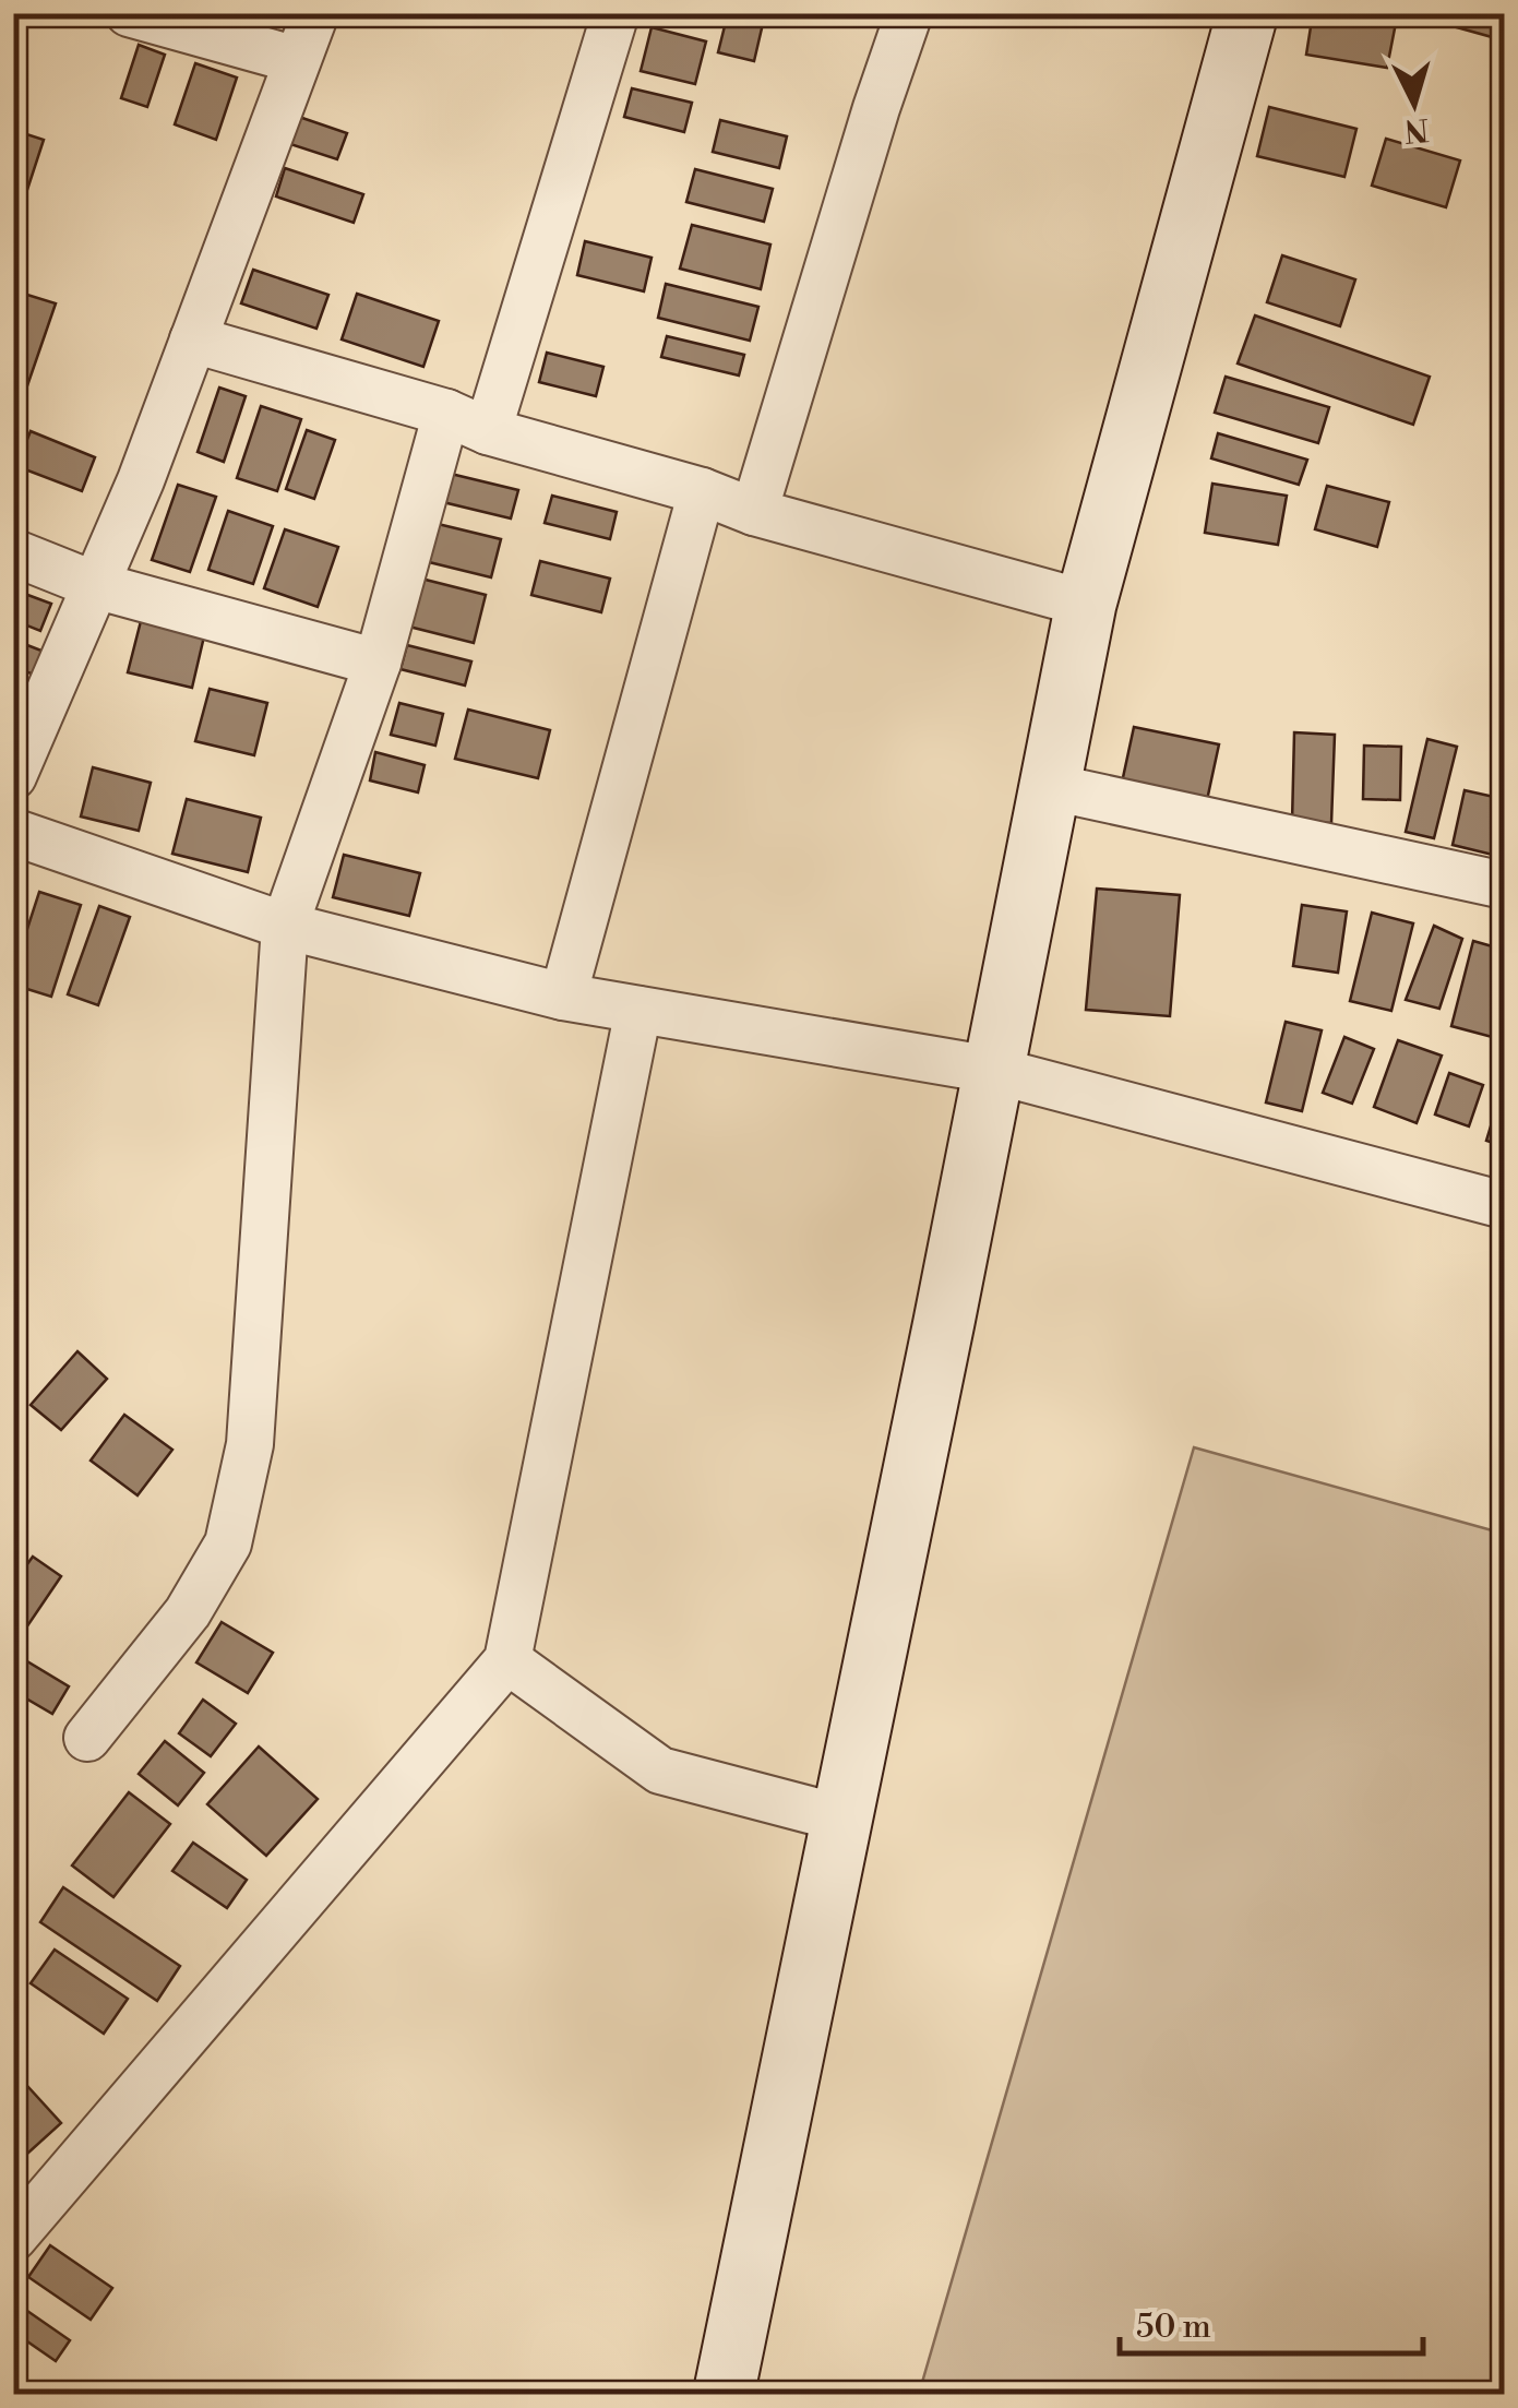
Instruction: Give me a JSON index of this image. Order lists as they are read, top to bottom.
{
  "scale_bar": "50 m",
  "north": "bottom"
}
